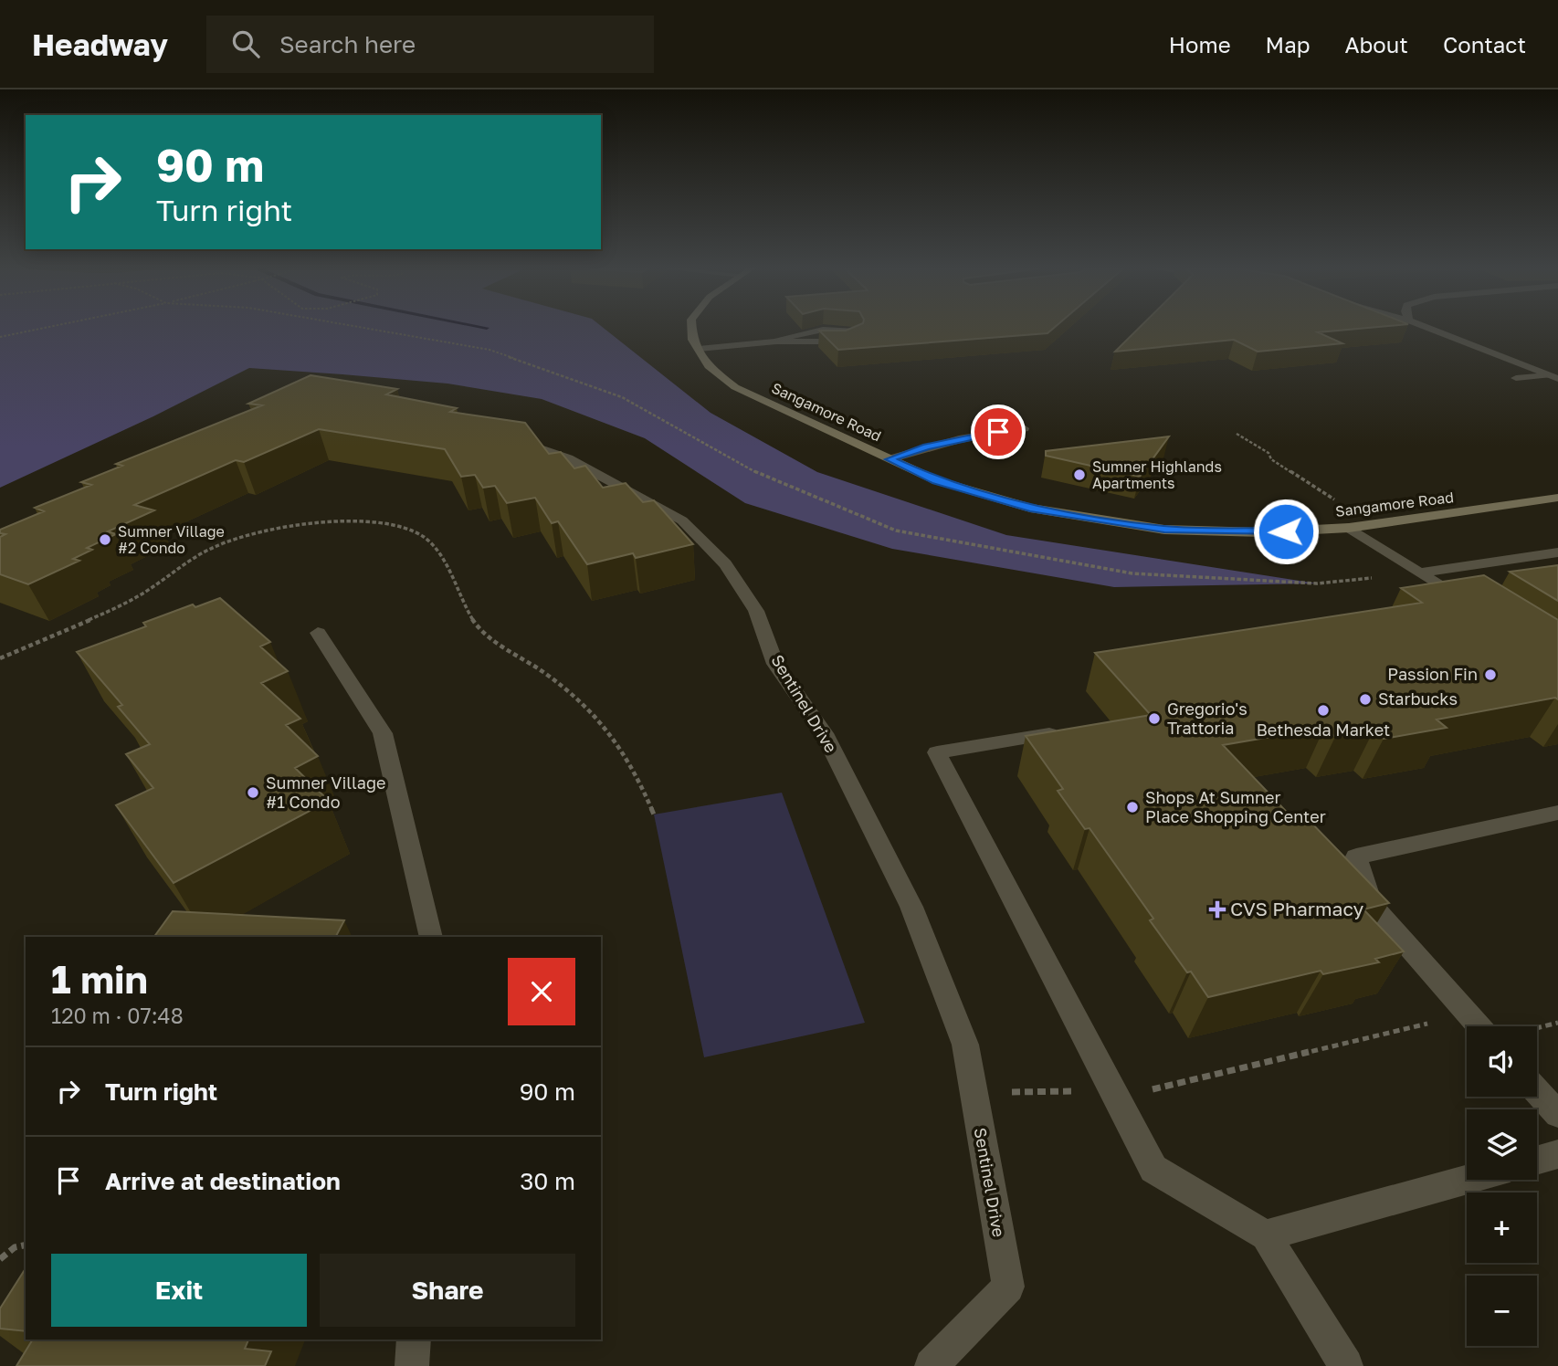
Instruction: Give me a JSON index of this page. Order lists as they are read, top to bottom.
{
  "streets": {
    "street": ["Sangamore Road", "Sentinel Drive"]
  },
  "places": {
    "other": [
      "Sumner Highlands Apartments",
      "Sumner Village #2 Condo",
      "Passion Fin",
      "Starbucks",
      "Bethesda Market",
      "Gregorio's Trattoria",
      "Sumner Village #1 Condo",
      "Shops At Sumner Place Shopping Center"
    ],
    "health": ["CVS Pharmacy"]
  },
  "page": {
    "header": "Headway",
    "search": "Search here",
    "nav": [
      "Home",
      "Map",
      "About",
      "Contact"
    ],
    "turn": ["90 m", "Turn right"],
    "heading": ["1 min", "120 m · 07:48"],
    "map_buttons": ["+", "−"],
    "list": [
      {
        "name": "Turn right",
        "value": "90 m"
      },
      {
        "name": "Arrive at destination",
        "value": "30 m"
      }
    ],
    "buttons": ["Exit", "Share"]
  }
}
